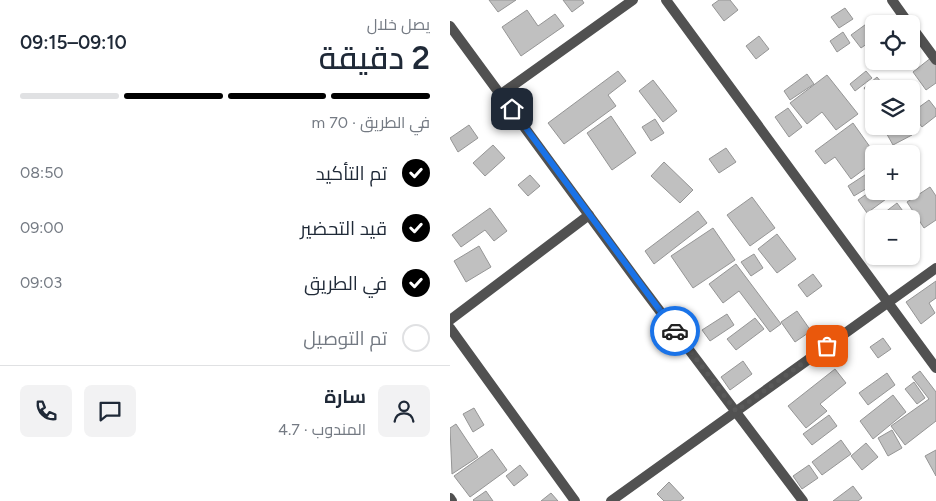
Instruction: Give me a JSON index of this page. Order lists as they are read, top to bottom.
{
  "page": {
    "heading": ["2 دقيقة", "يصل خلال", "09:10–09:15"],
    "panel": ["سارة", "المندوب · 4.7"],
    "map_buttons": ["+", "−"],
    "bar": "في الطريق · 70 m",
    "list": [
      ["تم التأكيد", "08:50"],
      ["قيد التحضير", "09:00"],
      ["في الطريق", "09:03"],
      "تم التوصيل"
    ]
  }
}
